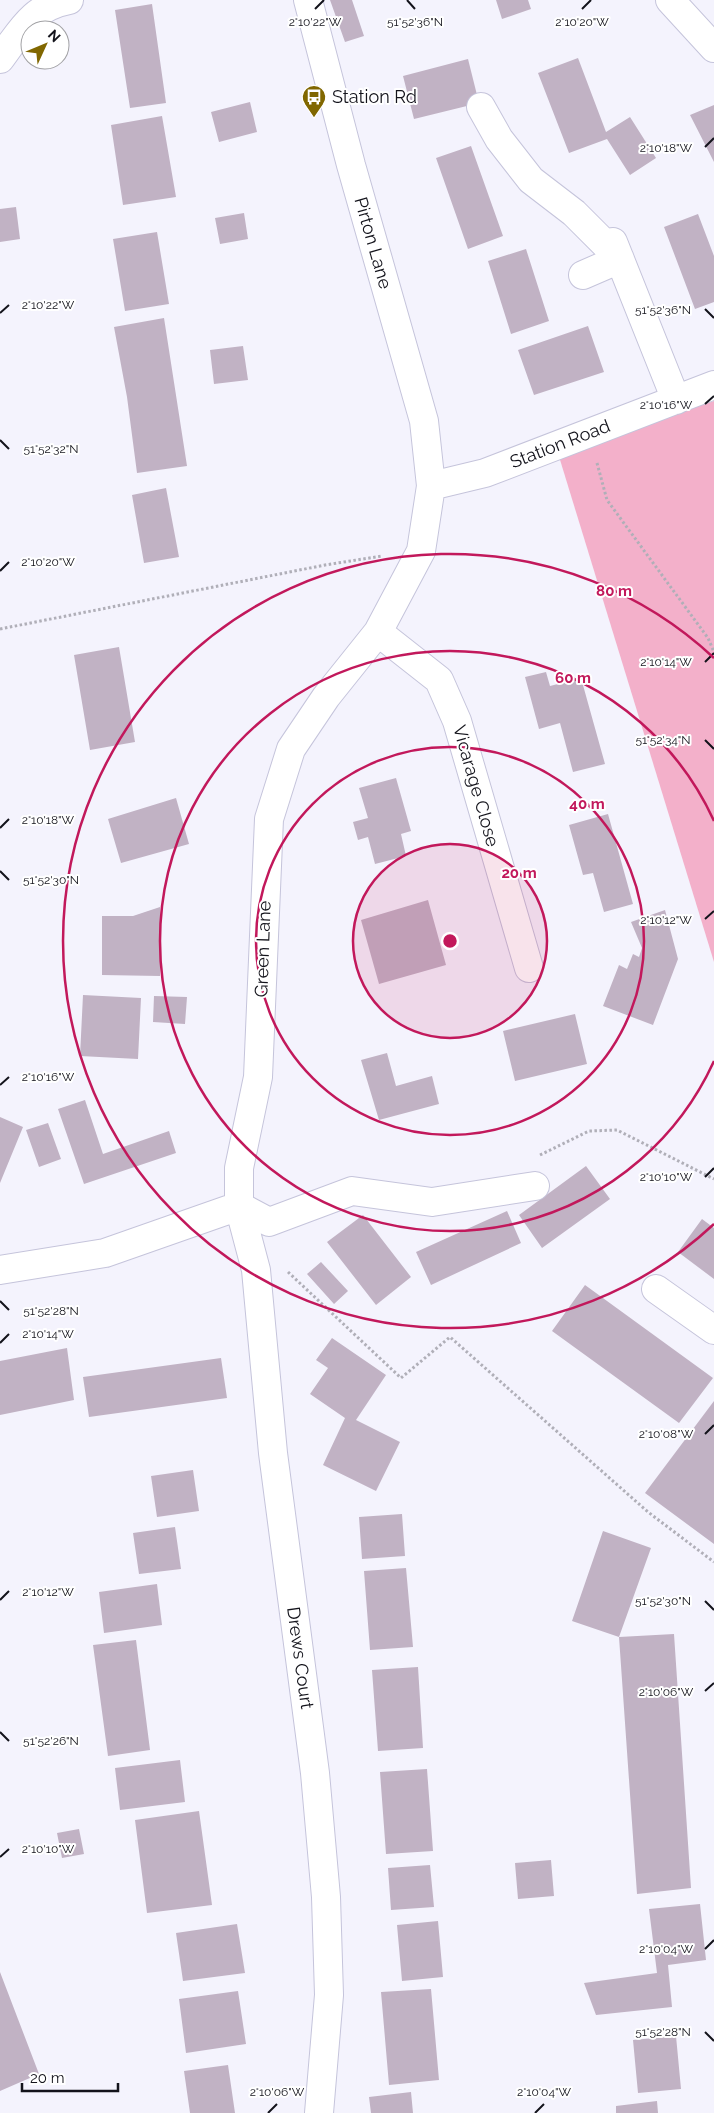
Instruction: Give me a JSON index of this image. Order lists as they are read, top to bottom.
{
  "streets": {
    "street": [
      "Pirton Lane",
      "Station Road",
      "Vicarage Close",
      "Green Lane",
      "Drews Court"
    ]
  },
  "crossings": [
    ["Pirton Lane", "Station Road"],
    ["Pirton Lane", "Green Lane"],
    ["Station Road", "Green Lane"],
    ["Vicarage Close", "Green Lane"],
    ["Green Lane", "Drews Court"]
  ],
  "places": {
    "bus stop": ["Station Rd"]
  },
  "scale_bar": "20 m",
  "north": "top right",
  "coordinates": [
    "2°10'22\"W",
    "2°10'20\"W",
    "51°52'36\"N",
    "2°10'18\"W",
    "2°10'16\"W",
    "51°52'32\"N",
    "2°10'14\"W",
    "51°52'34\"N",
    "51°52'30\"N",
    "2°10'12\"W",
    "2°10'10\"W",
    "51°52'28\"N",
    "2°10'08\"W",
    "2°10'06\"W",
    "51°52'26\"N",
    "2°10'04\"W"
  ],
  "rings": [
    "80 m",
    "60 m",
    "40 m",
    "20 m"
  ]
}
